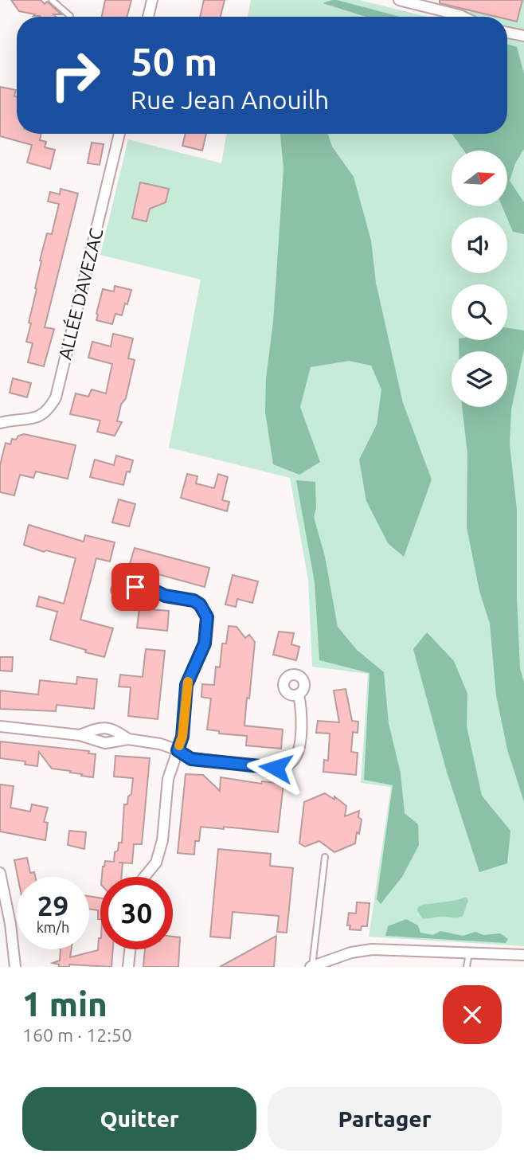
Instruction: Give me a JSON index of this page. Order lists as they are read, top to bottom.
{
  "streets": {
    "street": ["ALLÉE DAVEZAC"]
  },
  "north": "right",
  "page": {
    "turn": ["50 m", "Rue Jean Anouilh"],
    "speed": "29 km/h",
    "limit": "30",
    "heading": ["1 min", "160 m · 12:50"],
    "buttons": ["Quitter", "Partager"]
  }
}
